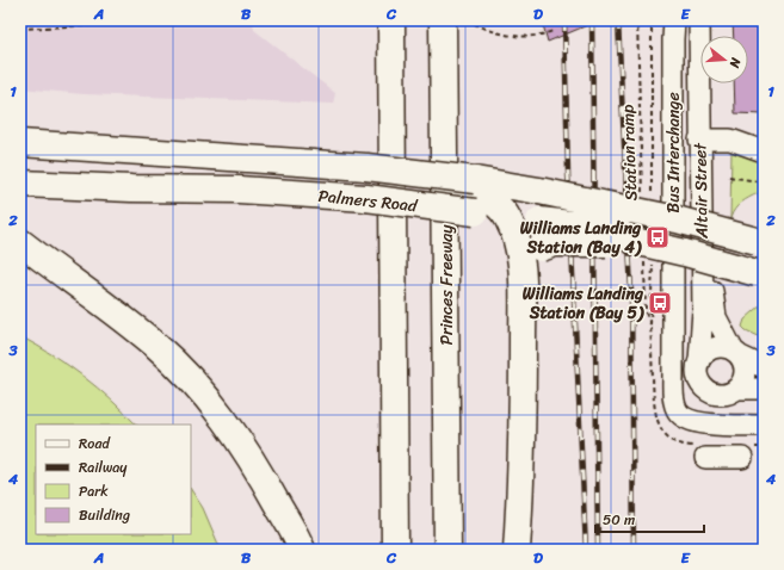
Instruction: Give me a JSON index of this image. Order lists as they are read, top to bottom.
{
  "streets": {
    "highway": ["Palmers Road", "Princes Freeway"],
    "street": ["Bus Interchange", "Altair Street"],
    "path": ["Station ramp"]
  },
  "places": {
    "bus stop": ["Williams Landing Station (Bay 4)", "Williams Landing Station (Bay 5)"]
  },
  "legend": [
    "Road",
    "Railway",
    "Park",
    "Building"
  ],
  "scale_bar": "50 m",
  "north": "right",
  "grid": {
    "columns": [
      "A",
      "B",
      "C",
      "D",
      "E"
    ],
    "rows": [
      "1",
      "2",
      "3",
      "4"
    ]
  }
}
